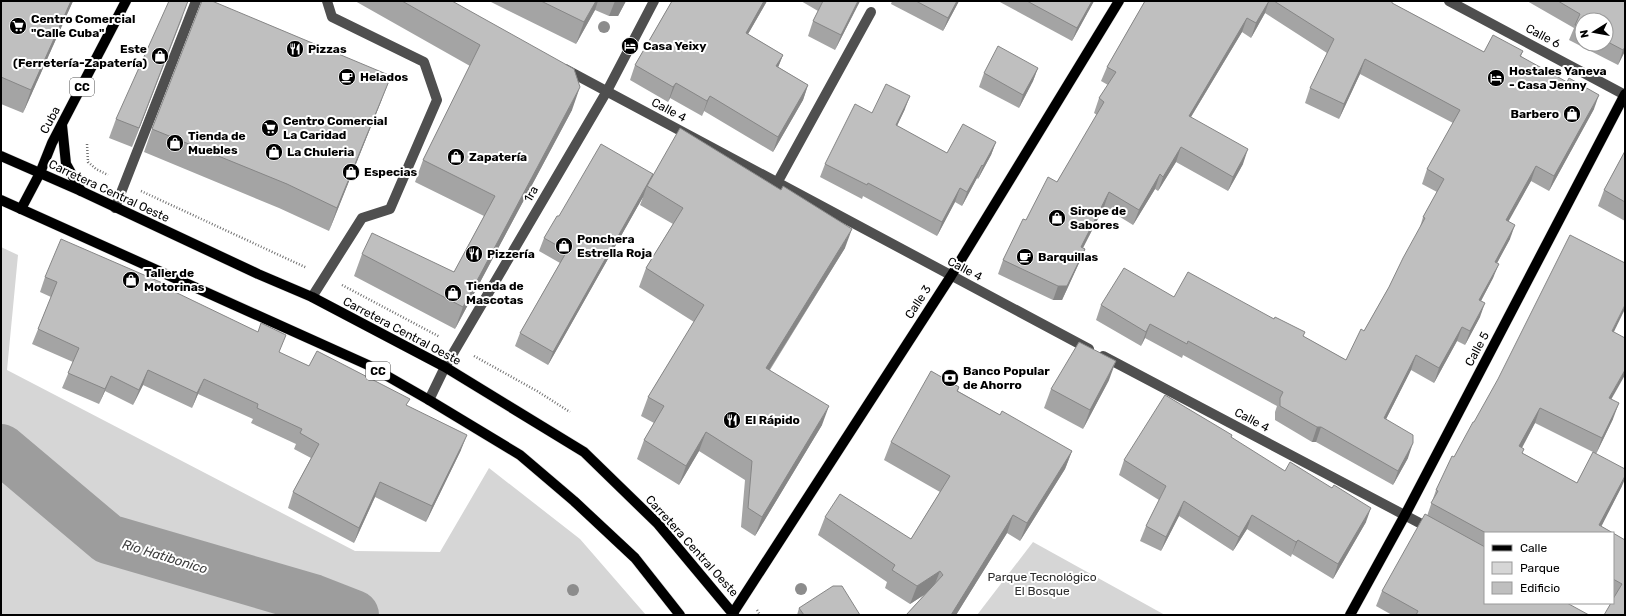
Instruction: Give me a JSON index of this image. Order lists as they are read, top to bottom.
{
  "streets": {
    "main road": [
      "CC",
      "Cuba",
      "Carretera Central Oeste",
      "Calle 3",
      "Calle 5"
    ],
    "street": ["Calle 6", "Calle 4", "1ra"]
  },
  "crossings": [
    ["Calle 6", "Calle 5"],
    ["CC", "Cuba"],
    ["CC", "1ra"],
    ["Calle 4", "1ra"],
    ["Calle 4", "Calle 3"],
    ["Calle 4", "Calle 5"],
    ["Cuba", "Carretera Central Oeste"],
    ["Carretera Central Oeste", "1ra"],
    ["Carretera Central Oeste", "Calle 3"]
  ],
  "water": ["Río Hatibonico"],
  "parks": ["Parque Tecnológico El Bosque"],
  "places": {
    "supermarket": ["Centro Comercial \"Calle Cuba\"", "Centro Comercial La Caridad"],
    "hotel": ["Casa Yeixy", "Hostales Yaneva - Casa Jenny"],
    "restaurant": ["Pizzas", "Pizzería", "El Rápido"],
    "shop": [
      "Este (Ferretería-Zapatería)",
      "Barbero",
      "Tienda de Muebles",
      "La Chuleria",
      "Zapatería",
      "Especias",
      "Sirope de Sabores",
      "Ponchera Estrella Roja",
      "Taller de Motorinas",
      "Tienda de Mascotas"
    ],
    "cafe": ["Helados", "Barquillas"],
    "bank": ["Banco Popular de Ahorro"]
  },
  "legend": ["Calle", "Parque", "Edificio"],
  "north": "left"
}
